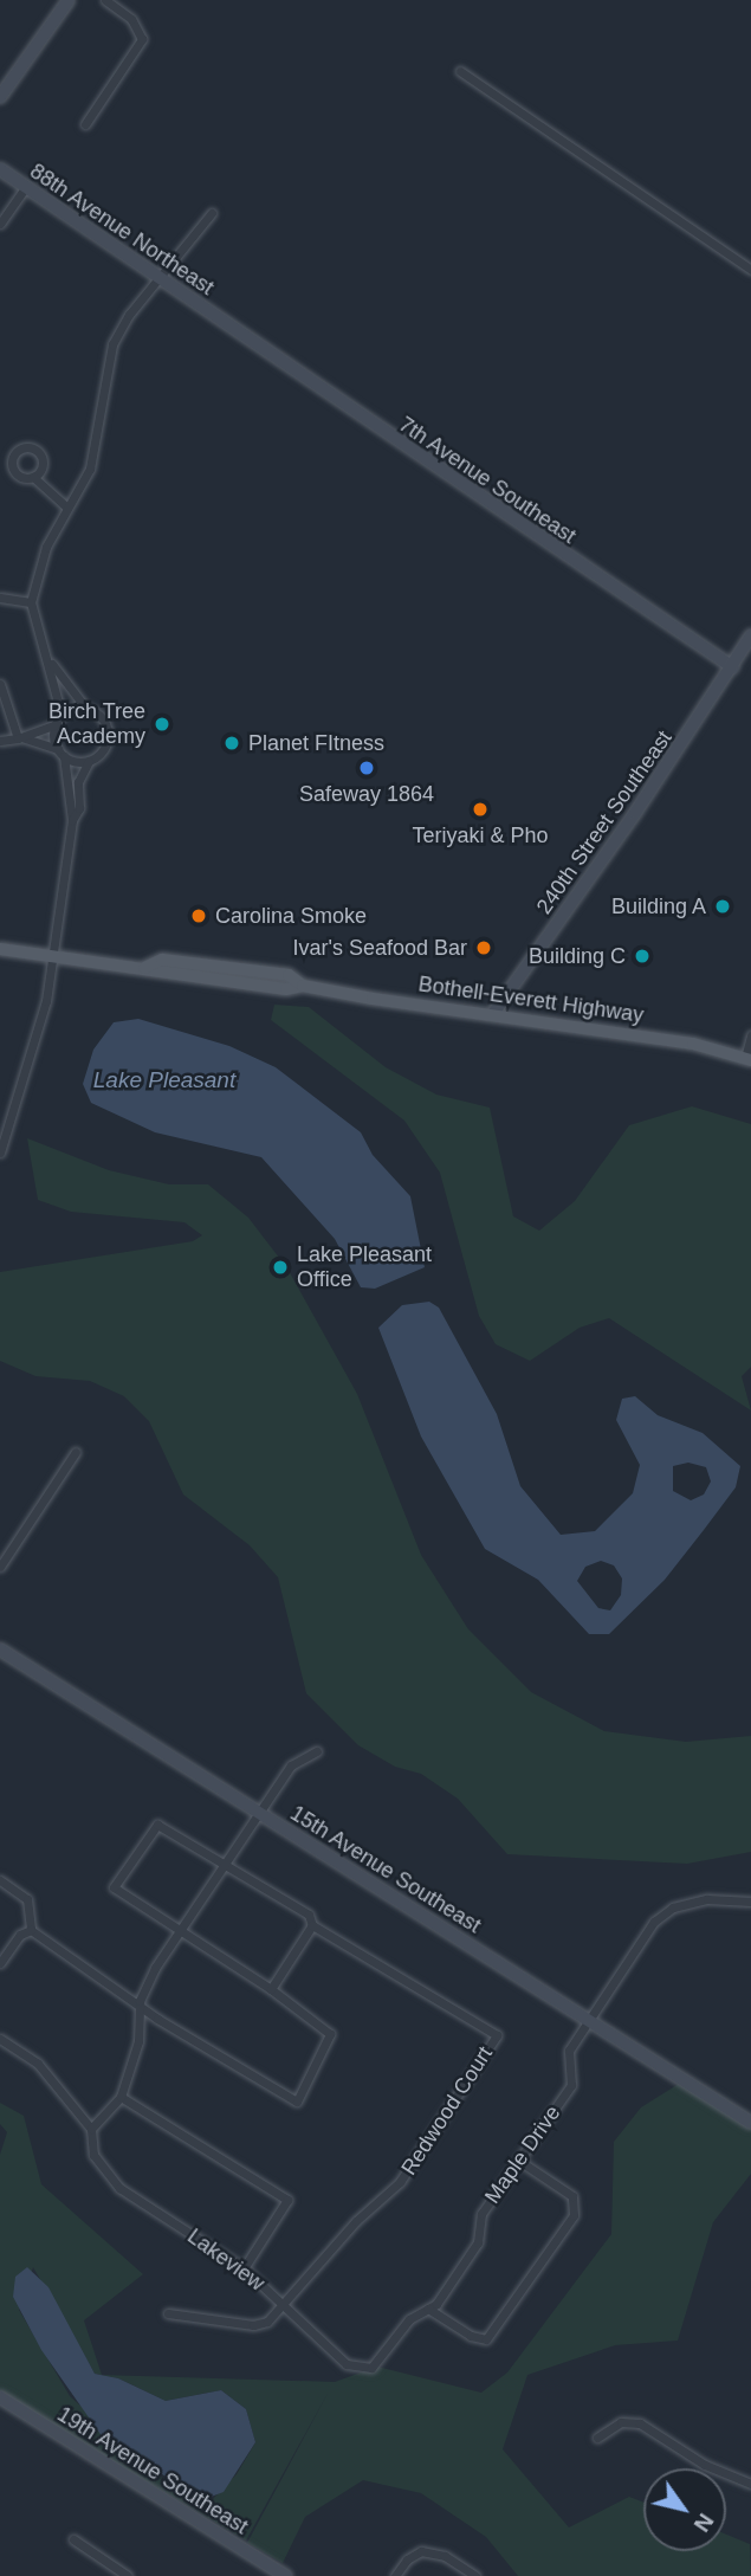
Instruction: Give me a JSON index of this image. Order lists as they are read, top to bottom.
{
  "streets": {
    "main road": ["Bothell-Everett Highway"],
    "street": [
      "88th Avenue Northeast",
      "7th Avenue Southeast",
      "240th Street Southeast",
      "15th Avenue Southeast",
      "Redwood Court",
      "Maple Drive",
      "Lakeview",
      "19th Avenue Southeast"
    ]
  },
  "crossings": [
    ["88th Avenue Northeast", "7th Avenue Southeast"],
    ["7th Avenue Southeast", "240th Street Southeast"],
    ["240th Street Southeast", "Bothell-Everett Highway"],
    ["15th Avenue Southeast", "Maple Drive"],
    ["Redwood Court", "Lakeview"],
    ["Maple Drive", "Lakeview"]
  ],
  "water": ["Lake Pleasant"],
  "places": [
    "Birch Tree Academy",
    "Planet FItness",
    "Safeway 1864",
    "Teriyaki & Pho",
    "Building A",
    "Carolina Smoke",
    "Ivar's Seafood Bar",
    "Building C",
    "Lake Pleasant Office"
  ],
  "north": "bottom right"
}
